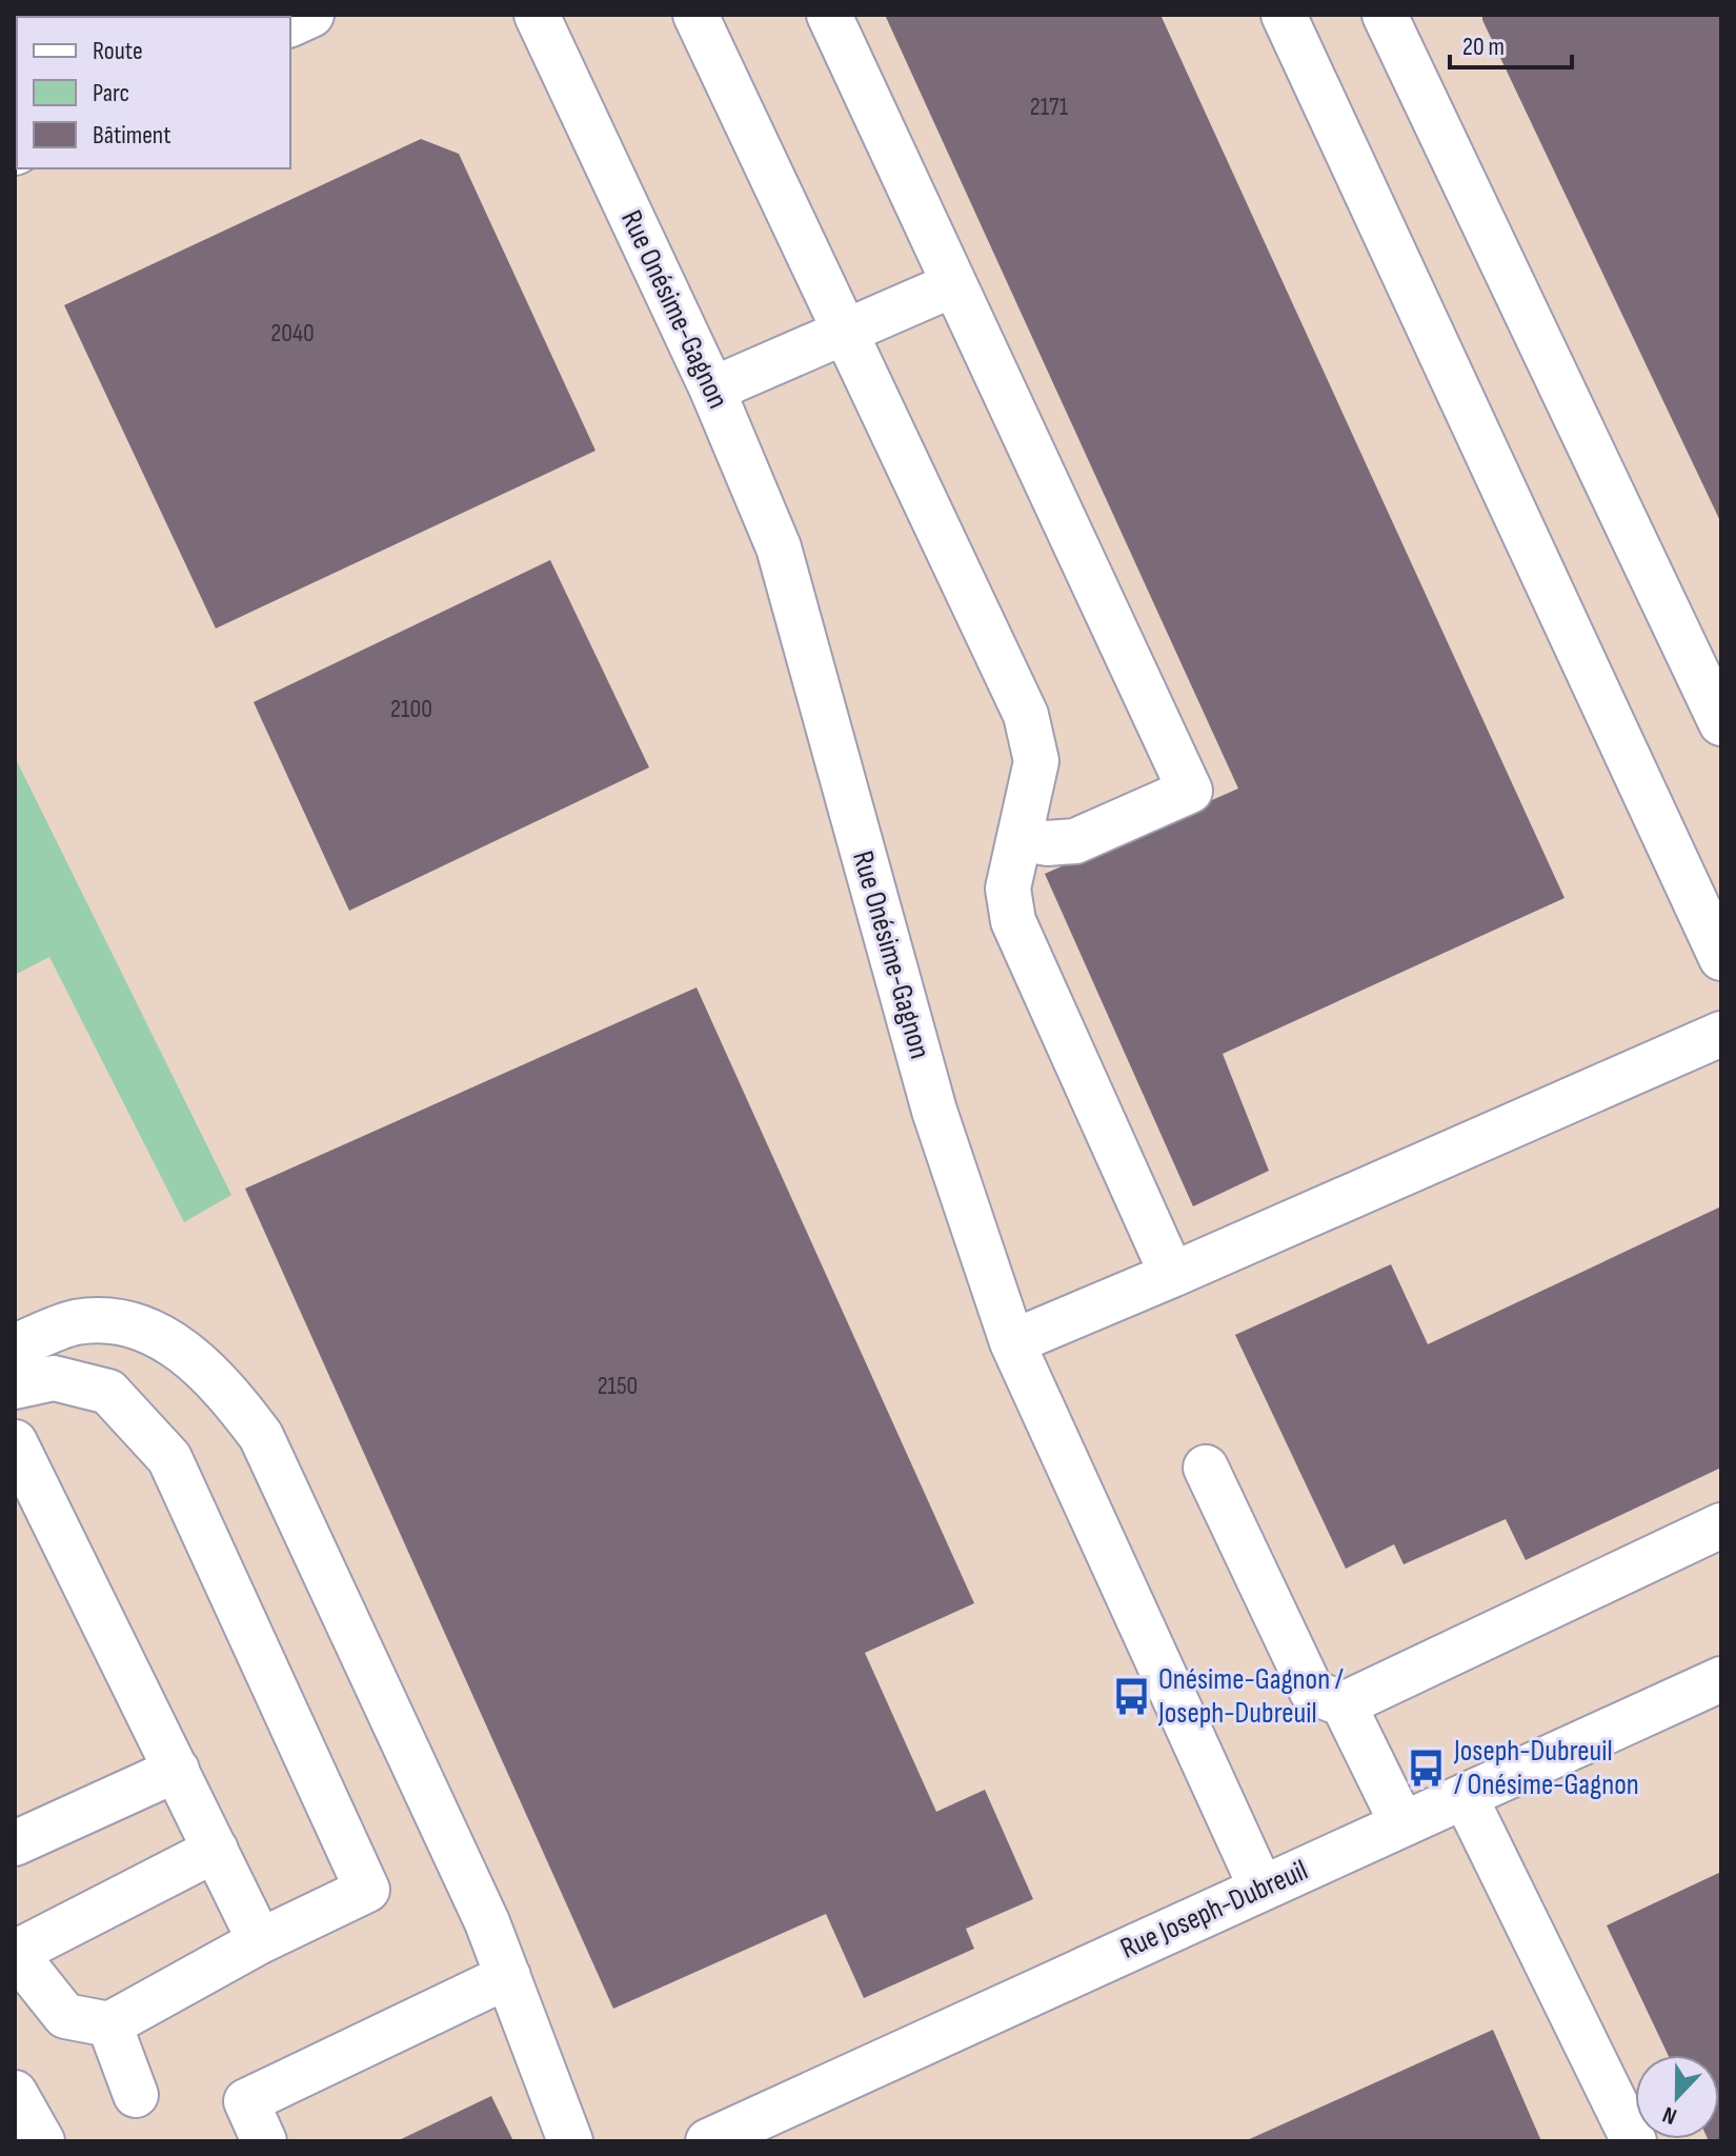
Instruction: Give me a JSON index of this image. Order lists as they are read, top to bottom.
{
  "streets": {
    "street": ["Rue Onésime-Gagnon", "Rue Joseph-Dubreuil"]
  },
  "crossings": [
    ["Rue Onésime-Gagnon", "Rue Joseph-Dubreuil"]
  ],
  "places": {
    "bus stop": ["Onésime-Gagnon / Joseph-Dubreuil", "Joseph-Dubreuil / Onésime-Gagnon"]
  },
  "house_numbers": [
    "2171",
    "2040",
    "2100",
    "2150"
  ],
  "legend": ["Route", "Parc", "Bâtiment"],
  "scale_bar": "20 m",
  "north": "bottom"
}
